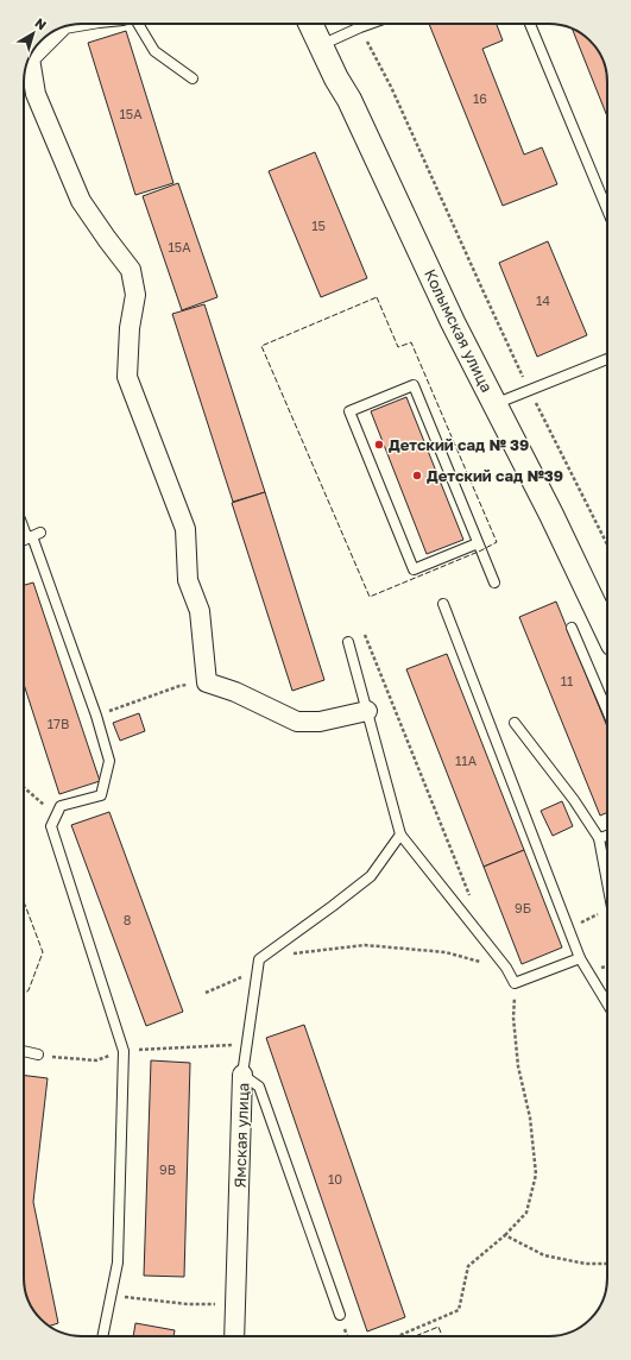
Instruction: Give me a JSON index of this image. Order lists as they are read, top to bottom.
{
  "streets": {
    "street": ["Колымская улица", "Ямская улица"]
  },
  "places": ["Детский сад № 39", "Детский сад №39"],
  "house_numbers": [
    "16",
    "15А",
    "15",
    "15А",
    "14",
    "11",
    "17В",
    "11А",
    "9Б",
    "8",
    "9В",
    "10"
  ],
  "north": "top right"
}
